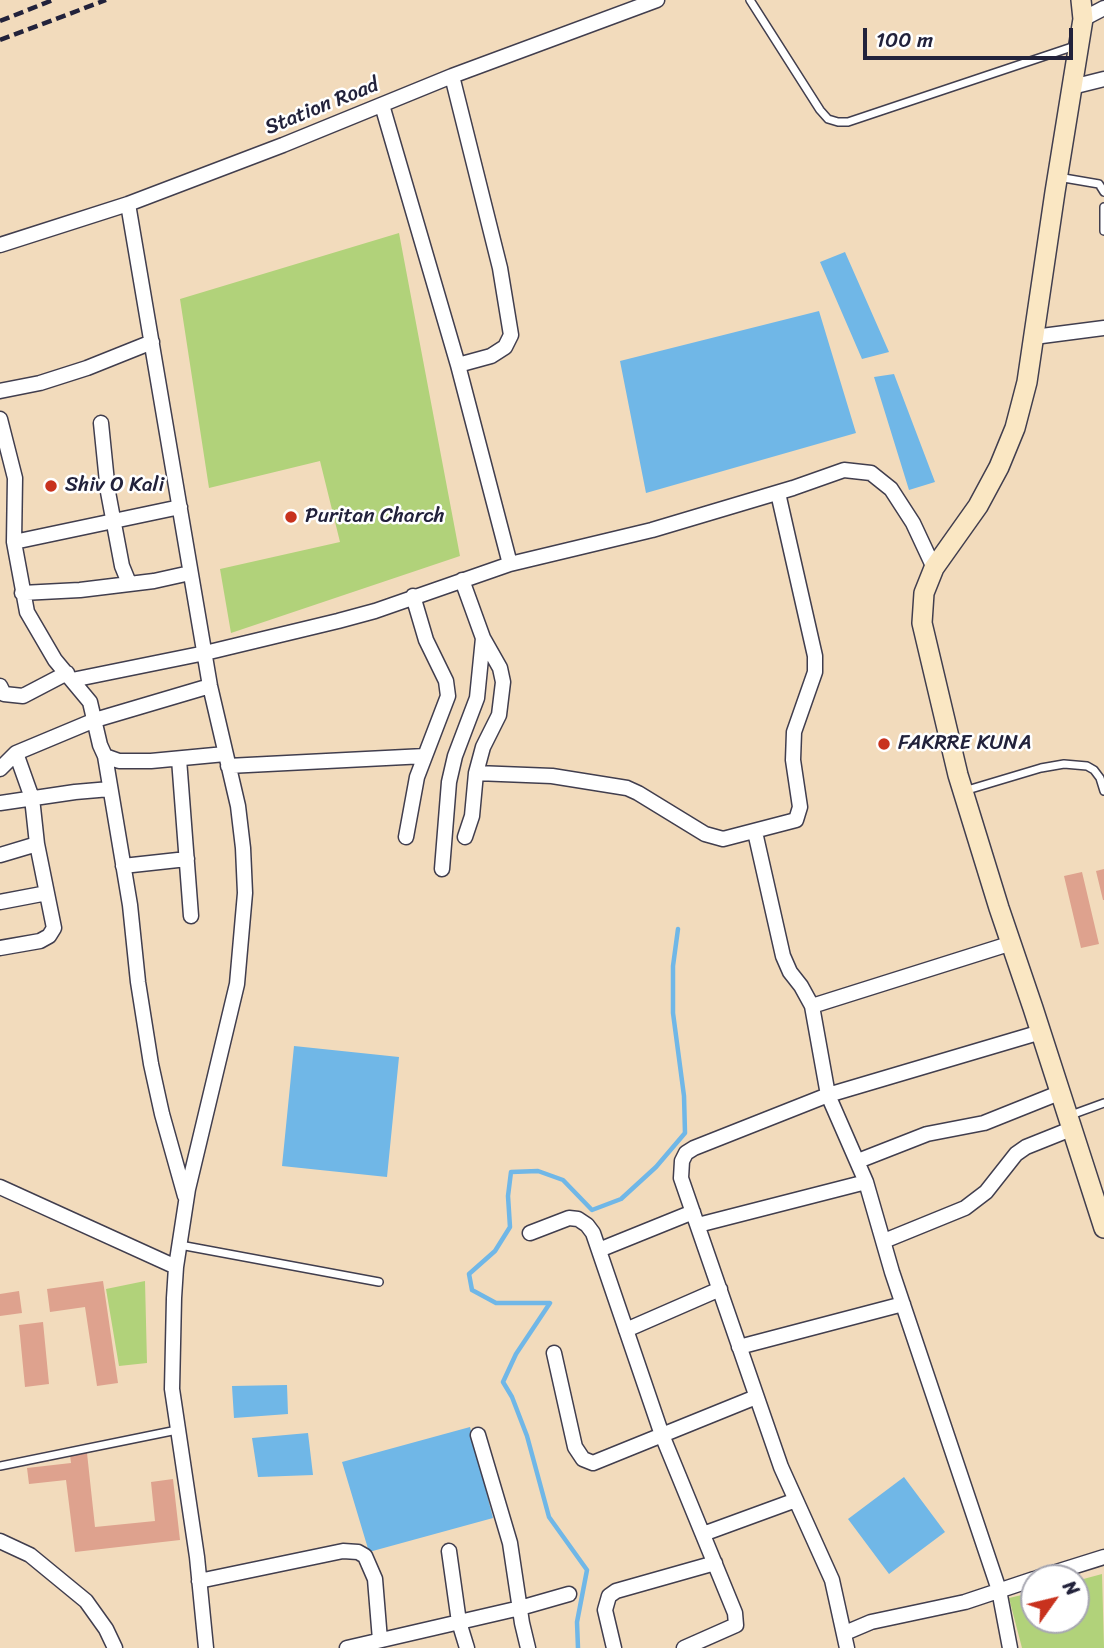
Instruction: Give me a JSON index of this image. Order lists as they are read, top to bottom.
{
  "streets": {
    "street": ["Station Road"]
  },
  "places": ["Shiv O Kali", "Puritan Charch", "FAKRRE KUNA"],
  "scale_bar": "100 m",
  "north": "top right"
}
